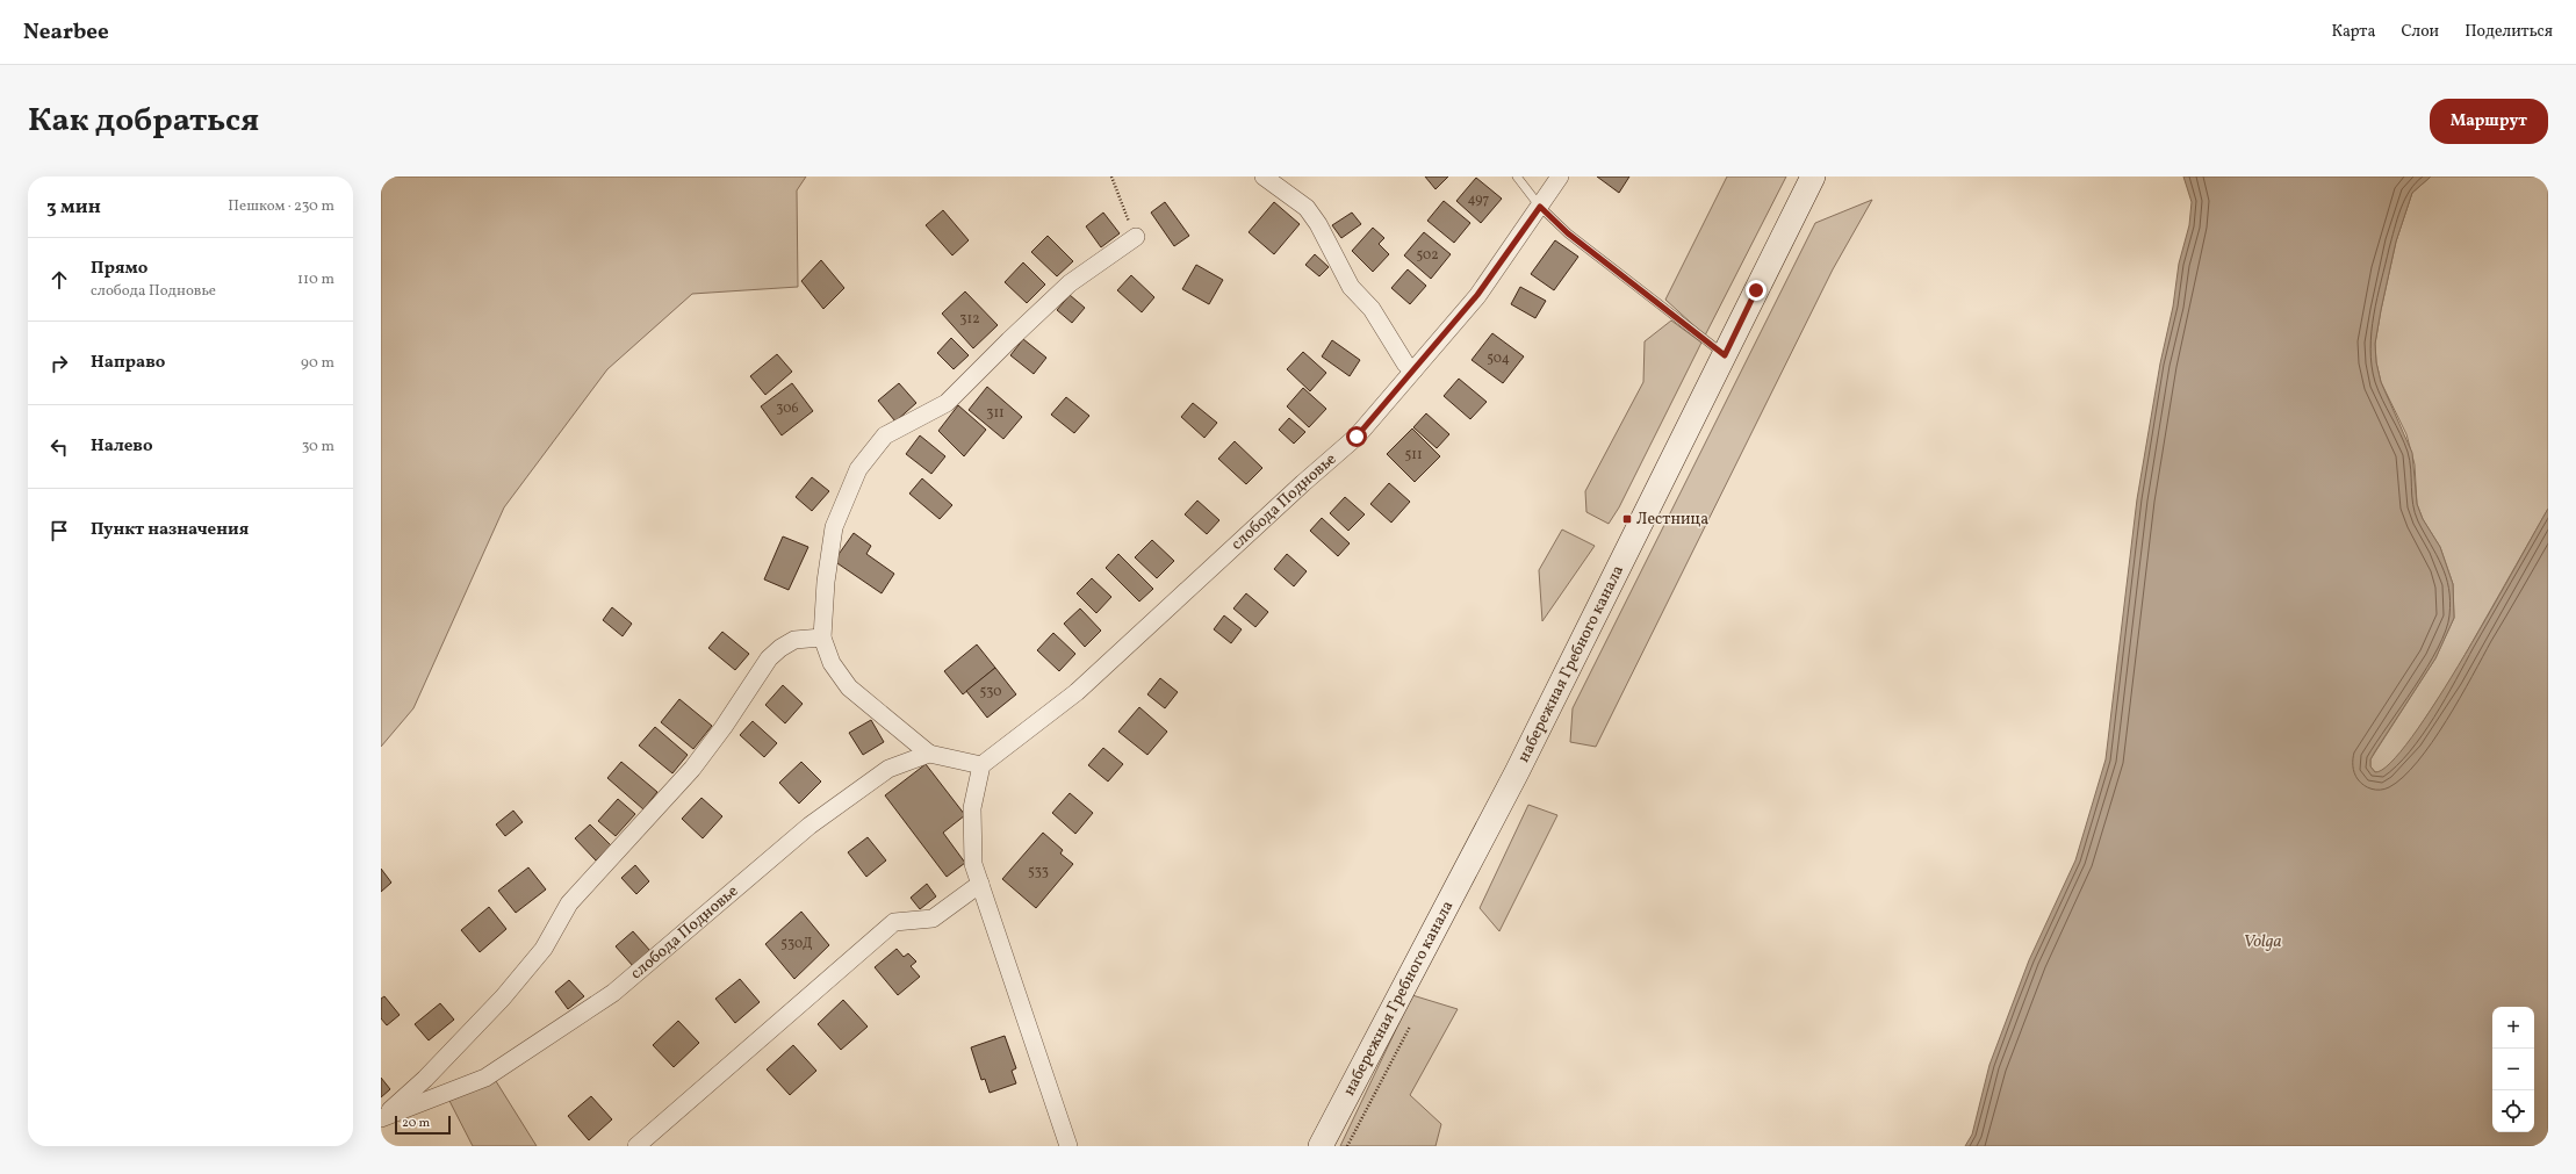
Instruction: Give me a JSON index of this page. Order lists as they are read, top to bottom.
{
  "streets": {
    "street": ["слобода Подновье", "набережная Гребного канала"]
  },
  "water": ["Volga"],
  "places": {
    "transit": ["Лестница"]
  },
  "house_numbers": [
    "497",
    "502",
    "312",
    "504",
    "306",
    "311",
    "511",
    "530",
    "533",
    "530Д"
  ],
  "scale_bar": "20 m",
  "page": {
    "header": "Nearbee",
    "nav": ["Карта", "Слои", "Поделиться"],
    "title": "Как добраться",
    "buttons": "Маршрут",
    "heading": ["3 мин", "Пешком · 230 m"],
    "list": [
      ["Прямо", "слобода Подновье", "110 m"],
      ["Направо", "90 m"],
      ["Налево", "30 m"],
      "Пункт назначения"
    ],
    "map_buttons": ["+", "−"],
    "scale": "20 m"
  }
}
